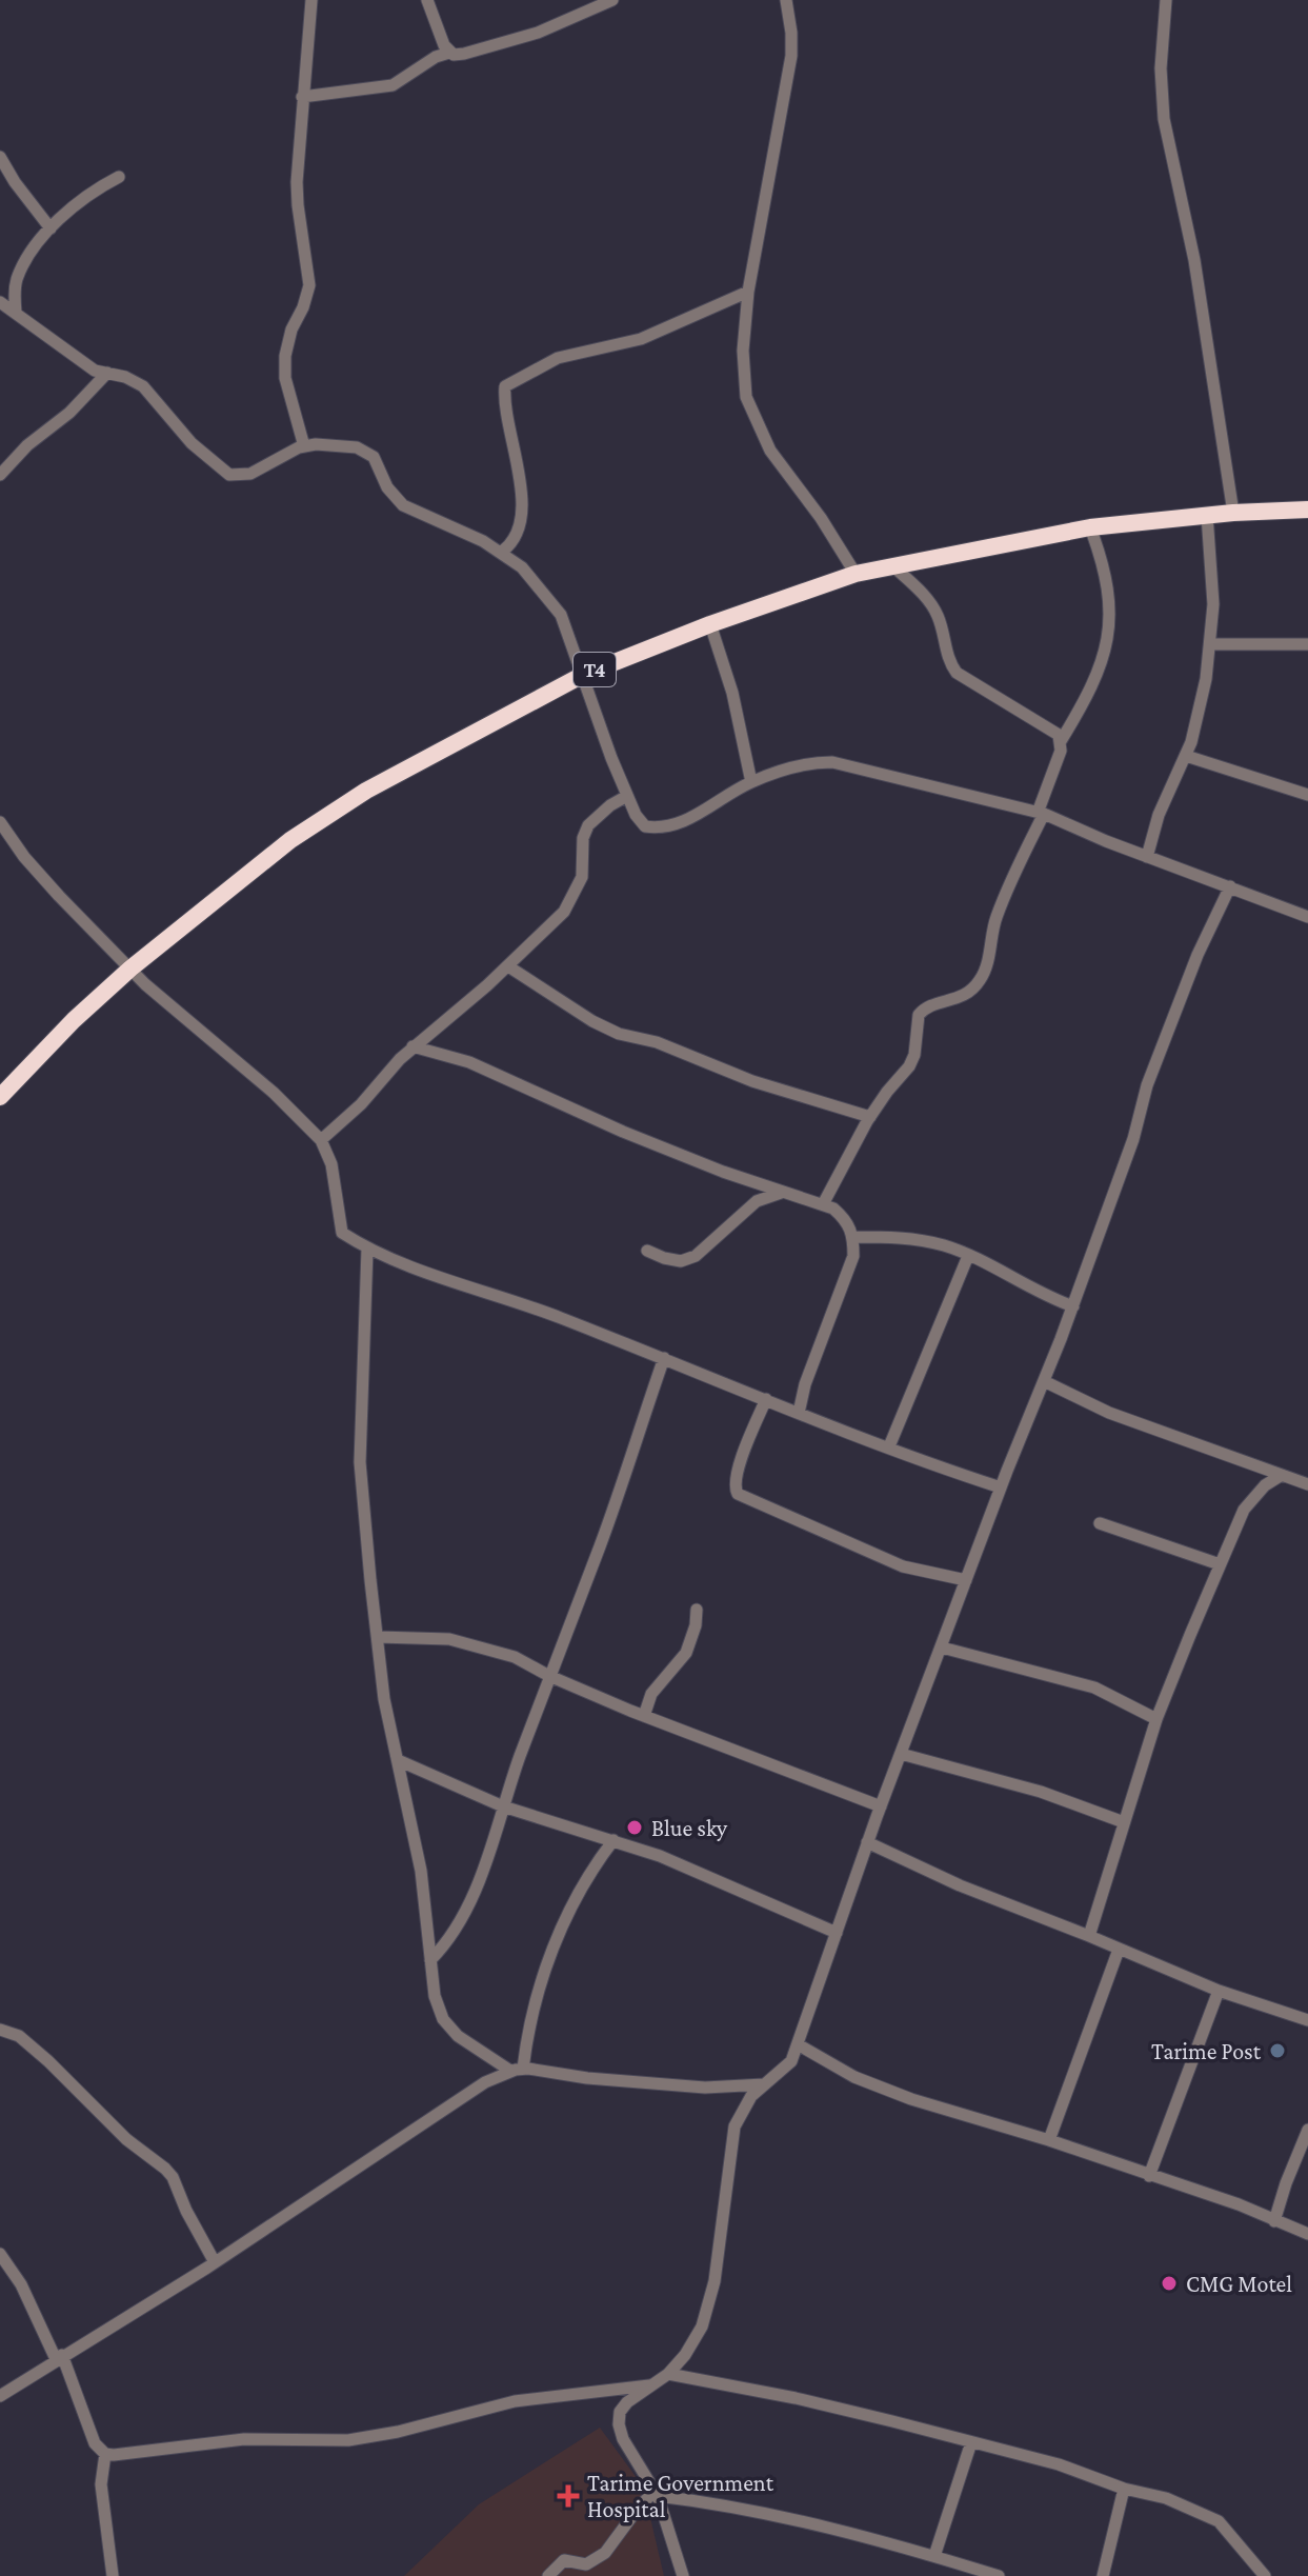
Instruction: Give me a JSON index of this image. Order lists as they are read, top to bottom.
{
  "streets": {
    "highway": ["T4"]
  },
  "places": {
    "other": ["Blue sky", "Tarime Post", "CMG Motel"],
    "health": ["Tarime Government Hospital"]
  }
}
